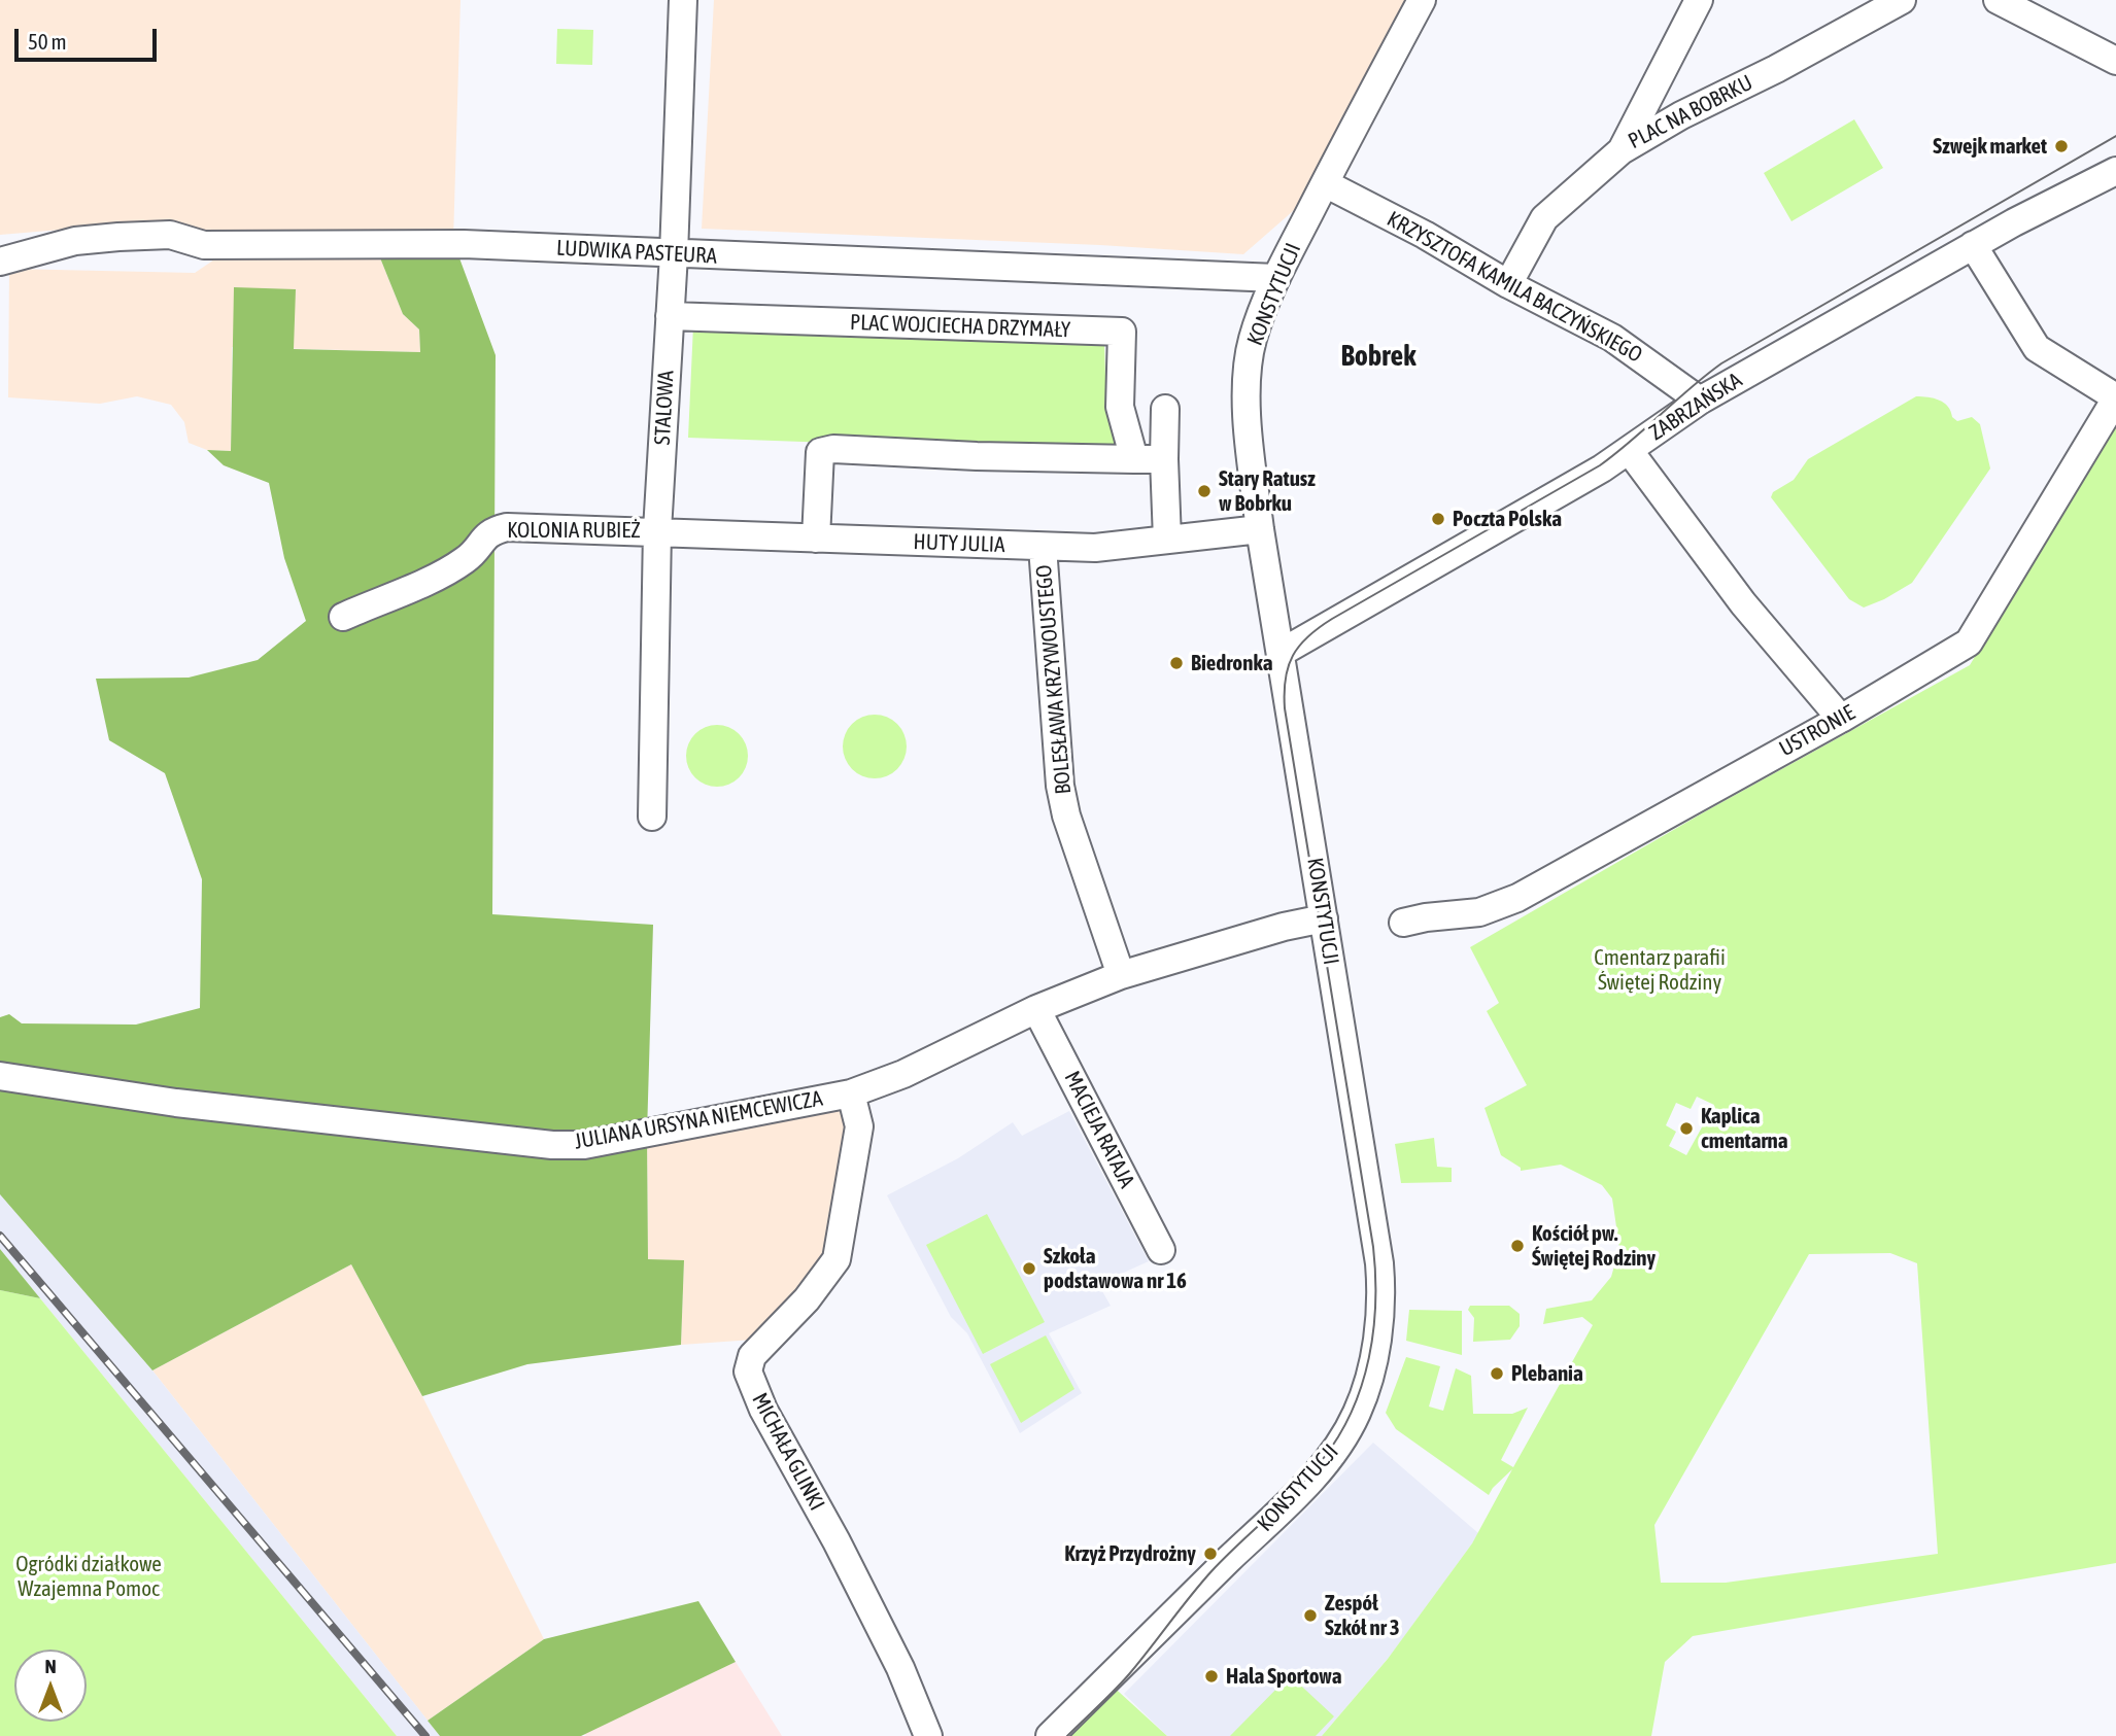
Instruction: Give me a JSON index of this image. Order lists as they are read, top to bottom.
{
  "streets": {
    "street": [
      "PLAC NA BOBRKU",
      "LUDWIKA PASTEURA",
      "KRZYSZTOFA KAMILA BACZYŃSKIEGO",
      "KONSTYTUCJI",
      "PLAC WOJCIECHA DRZYMAŁY",
      "ZABRZAŃSKA",
      "STALOWA",
      "KOLONIA RUBIEŻ",
      "HUTY JULIA",
      "BOLESŁAWA KRZYWOUSTEGO",
      "USTRONIE",
      "JULIANA URSYNA NIEMCEWICZA",
      "MACIEJA RATAJA",
      "MICHAŁA GLINKI"
    ]
  },
  "crossings": [
    ["LUDWIKA PASTEURA", "KONSTYTUCJI"],
    ["LUDWIKA PASTEURA", "STALOWA"],
    ["KRZYSZTOFA KAMILA BACZYŃSKIEGO", "KONSTYTUCJI"],
    ["KRZYSZTOFA KAMILA BACZYŃSKIEGO", "ZABRZAŃSKA"],
    ["KONSTYTUCJI", "ZABRZAŃSKA"],
    ["KONSTYTUCJI", "HUTY JULIA"],
    ["KONSTYTUCJI", "JULIANA URSYNA NIEMCEWICZA"],
    ["PLAC WOJCIECHA DRZYMAŁY", "STALOWA"],
    ["STALOWA", "KOLONIA RUBIEŻ"],
    ["STALOWA", "HUTY JULIA"],
    ["KOLONIA RUBIEŻ", "HUTY JULIA"],
    ["HUTY JULIA", "BOLESŁAWA KRZYWOUSTEGO"],
    ["BOLESŁAWA KRZYWOUSTEGO", "JULIANA URSYNA NIEMCEWICZA"],
    ["JULIANA URSYNA NIEMCEWICZA", "MACIEJA RATAJA"],
    ["JULIANA URSYNA NIEMCEWICZA", "MICHAŁA GLINKI"]
  ],
  "districts": ["Bobrek"],
  "parks": ["Cmentarz parafii Świętej Rodziny", "Ogródki działkowe Wzajemna Pomoc"],
  "places": [
    "Szwejk market",
    "Stary Ratusz w Bobrku",
    "Poczta Polska",
    "Biedronka",
    "Kaplica cmentarna",
    "Kościół pw. Świętej Rodziny",
    "Szkoła podstawowa nr 16",
    "Plebania",
    "Krzyż Przydrożny",
    "Zespół Szkół nr 3",
    "Hala Sportowa"
  ],
  "scale_bar": "50 m",
  "north": "top"
}
